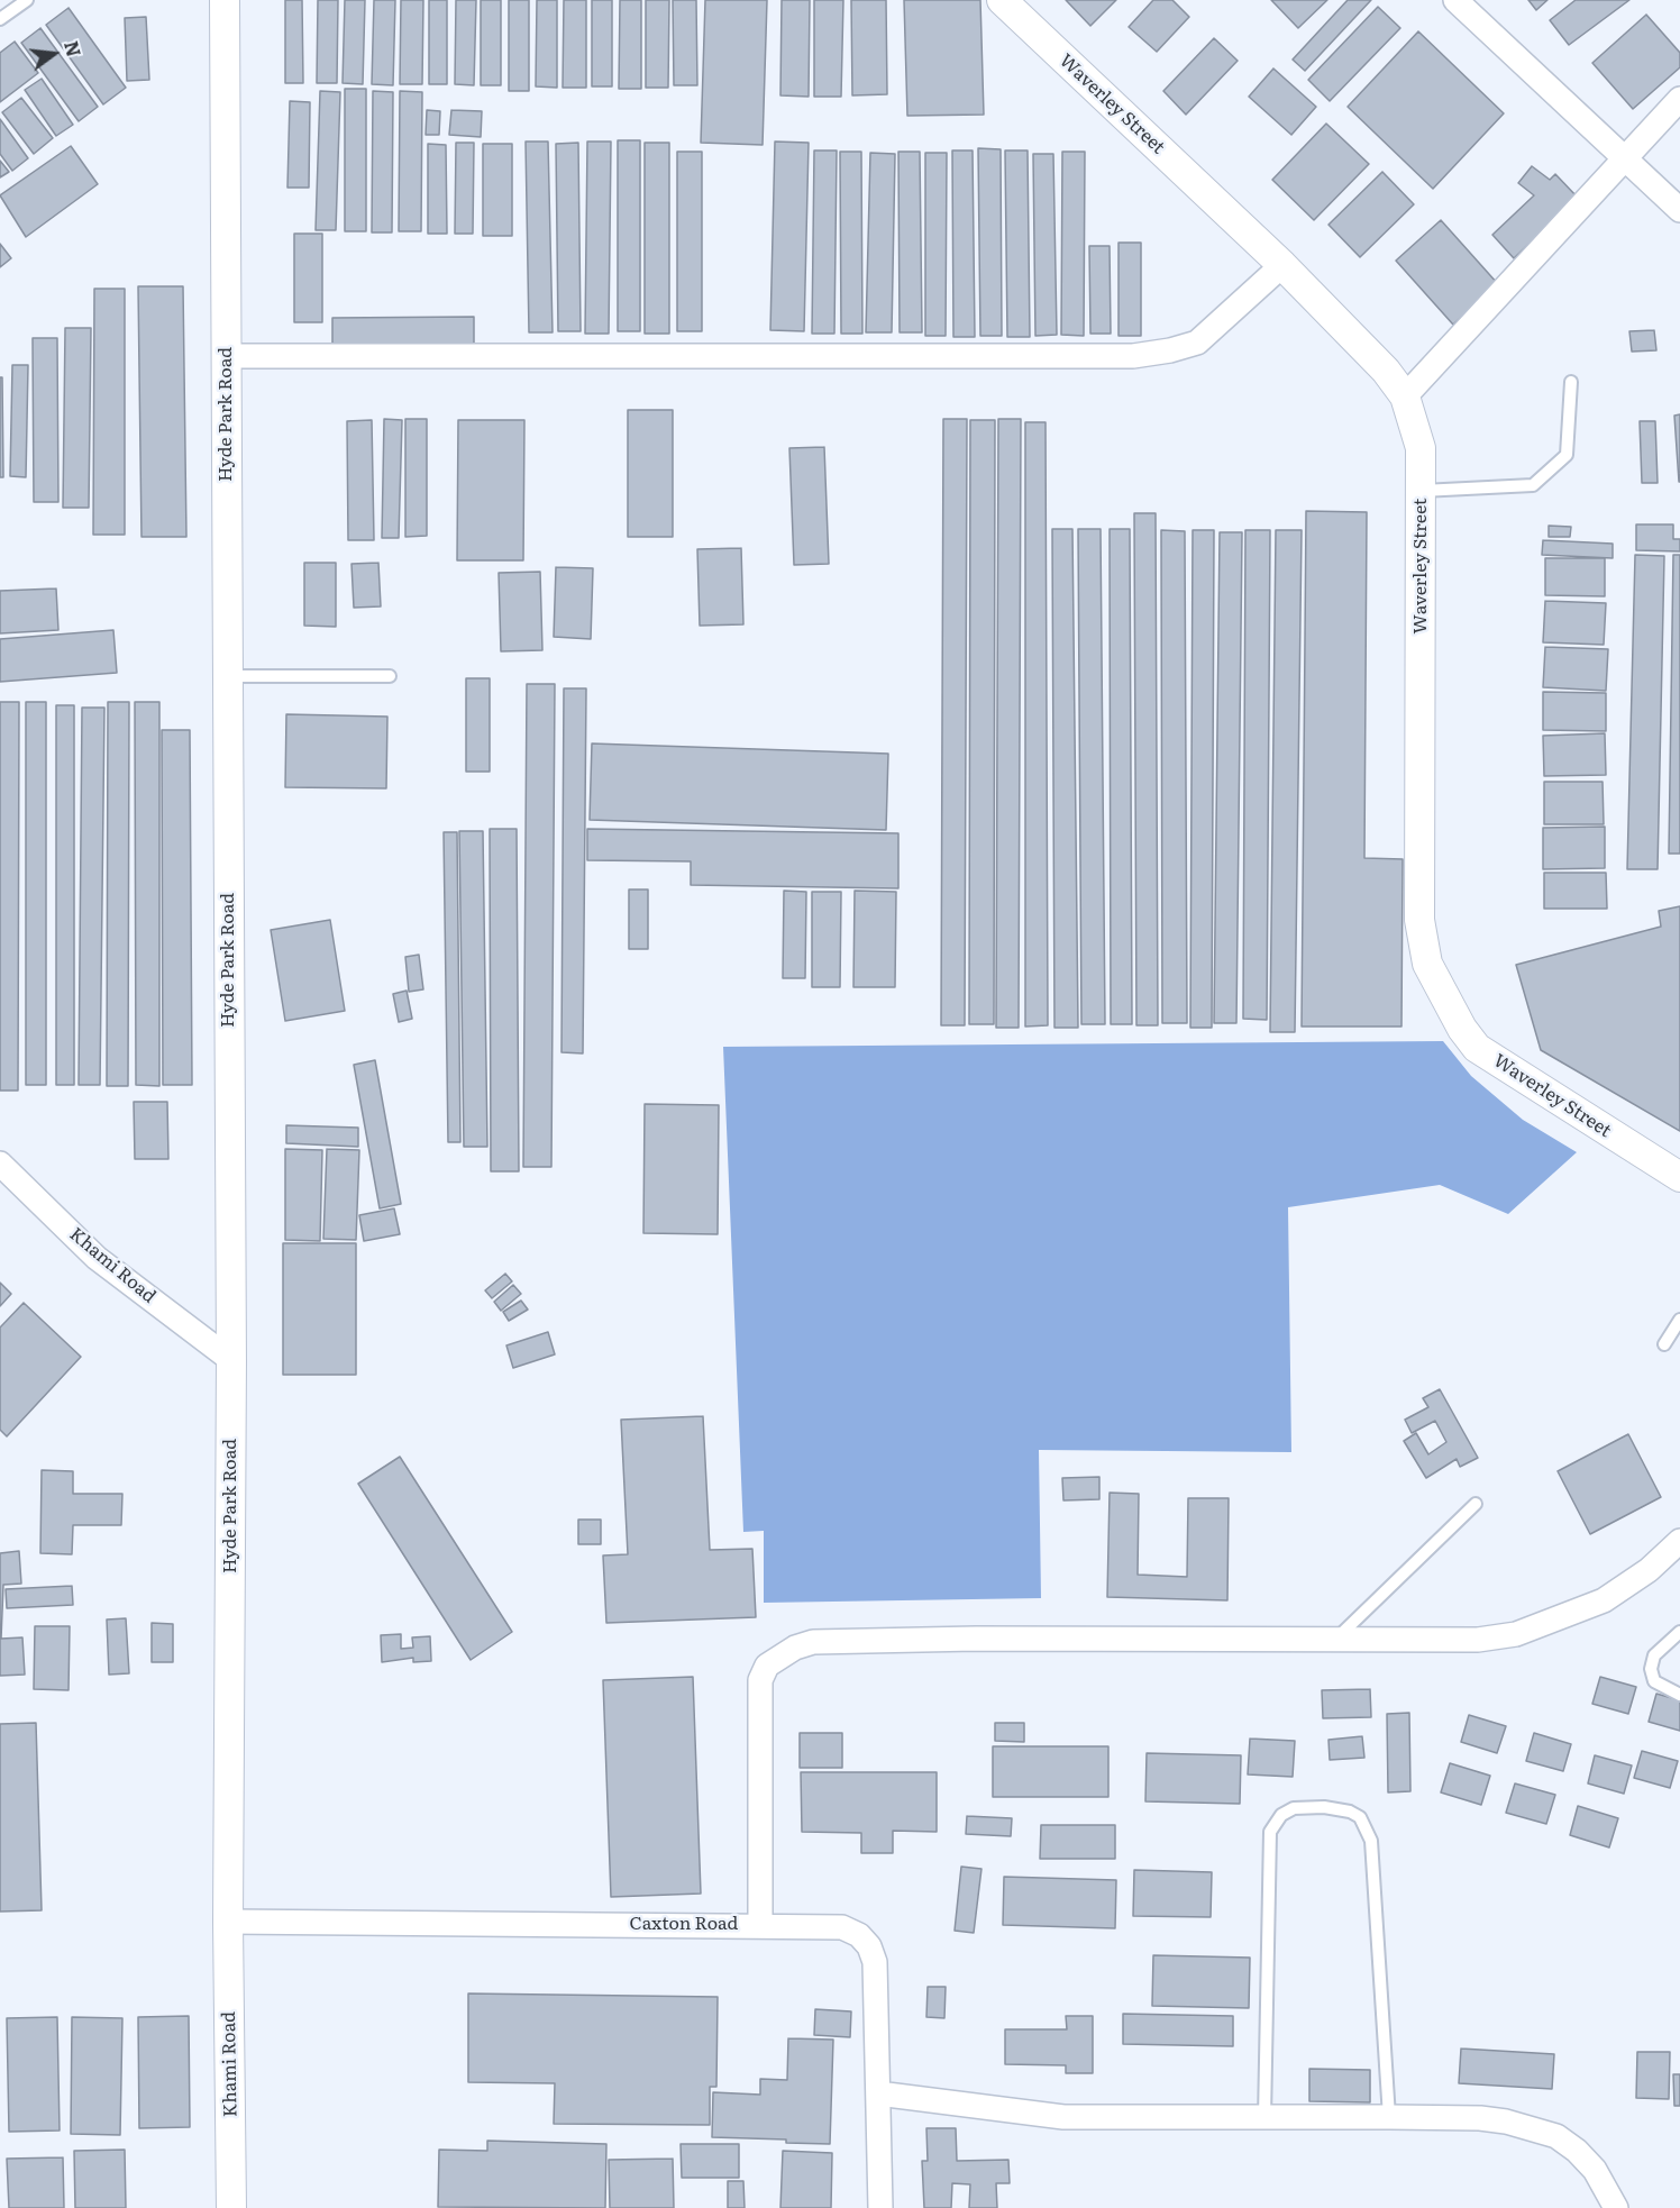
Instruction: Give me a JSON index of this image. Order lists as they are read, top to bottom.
{
  "streets": {
    "street": [
      "Waverley Street",
      "Hyde Park Road",
      "Khami Road",
      "Caxton Road"
    ]
  },
  "crossings": [
    ["Hyde Park Road", "Khami Road"],
    ["Hyde Park Road", "Caxton Road"],
    ["Khami Road", "Caxton Road"]
  ],
  "north": "right"
}
